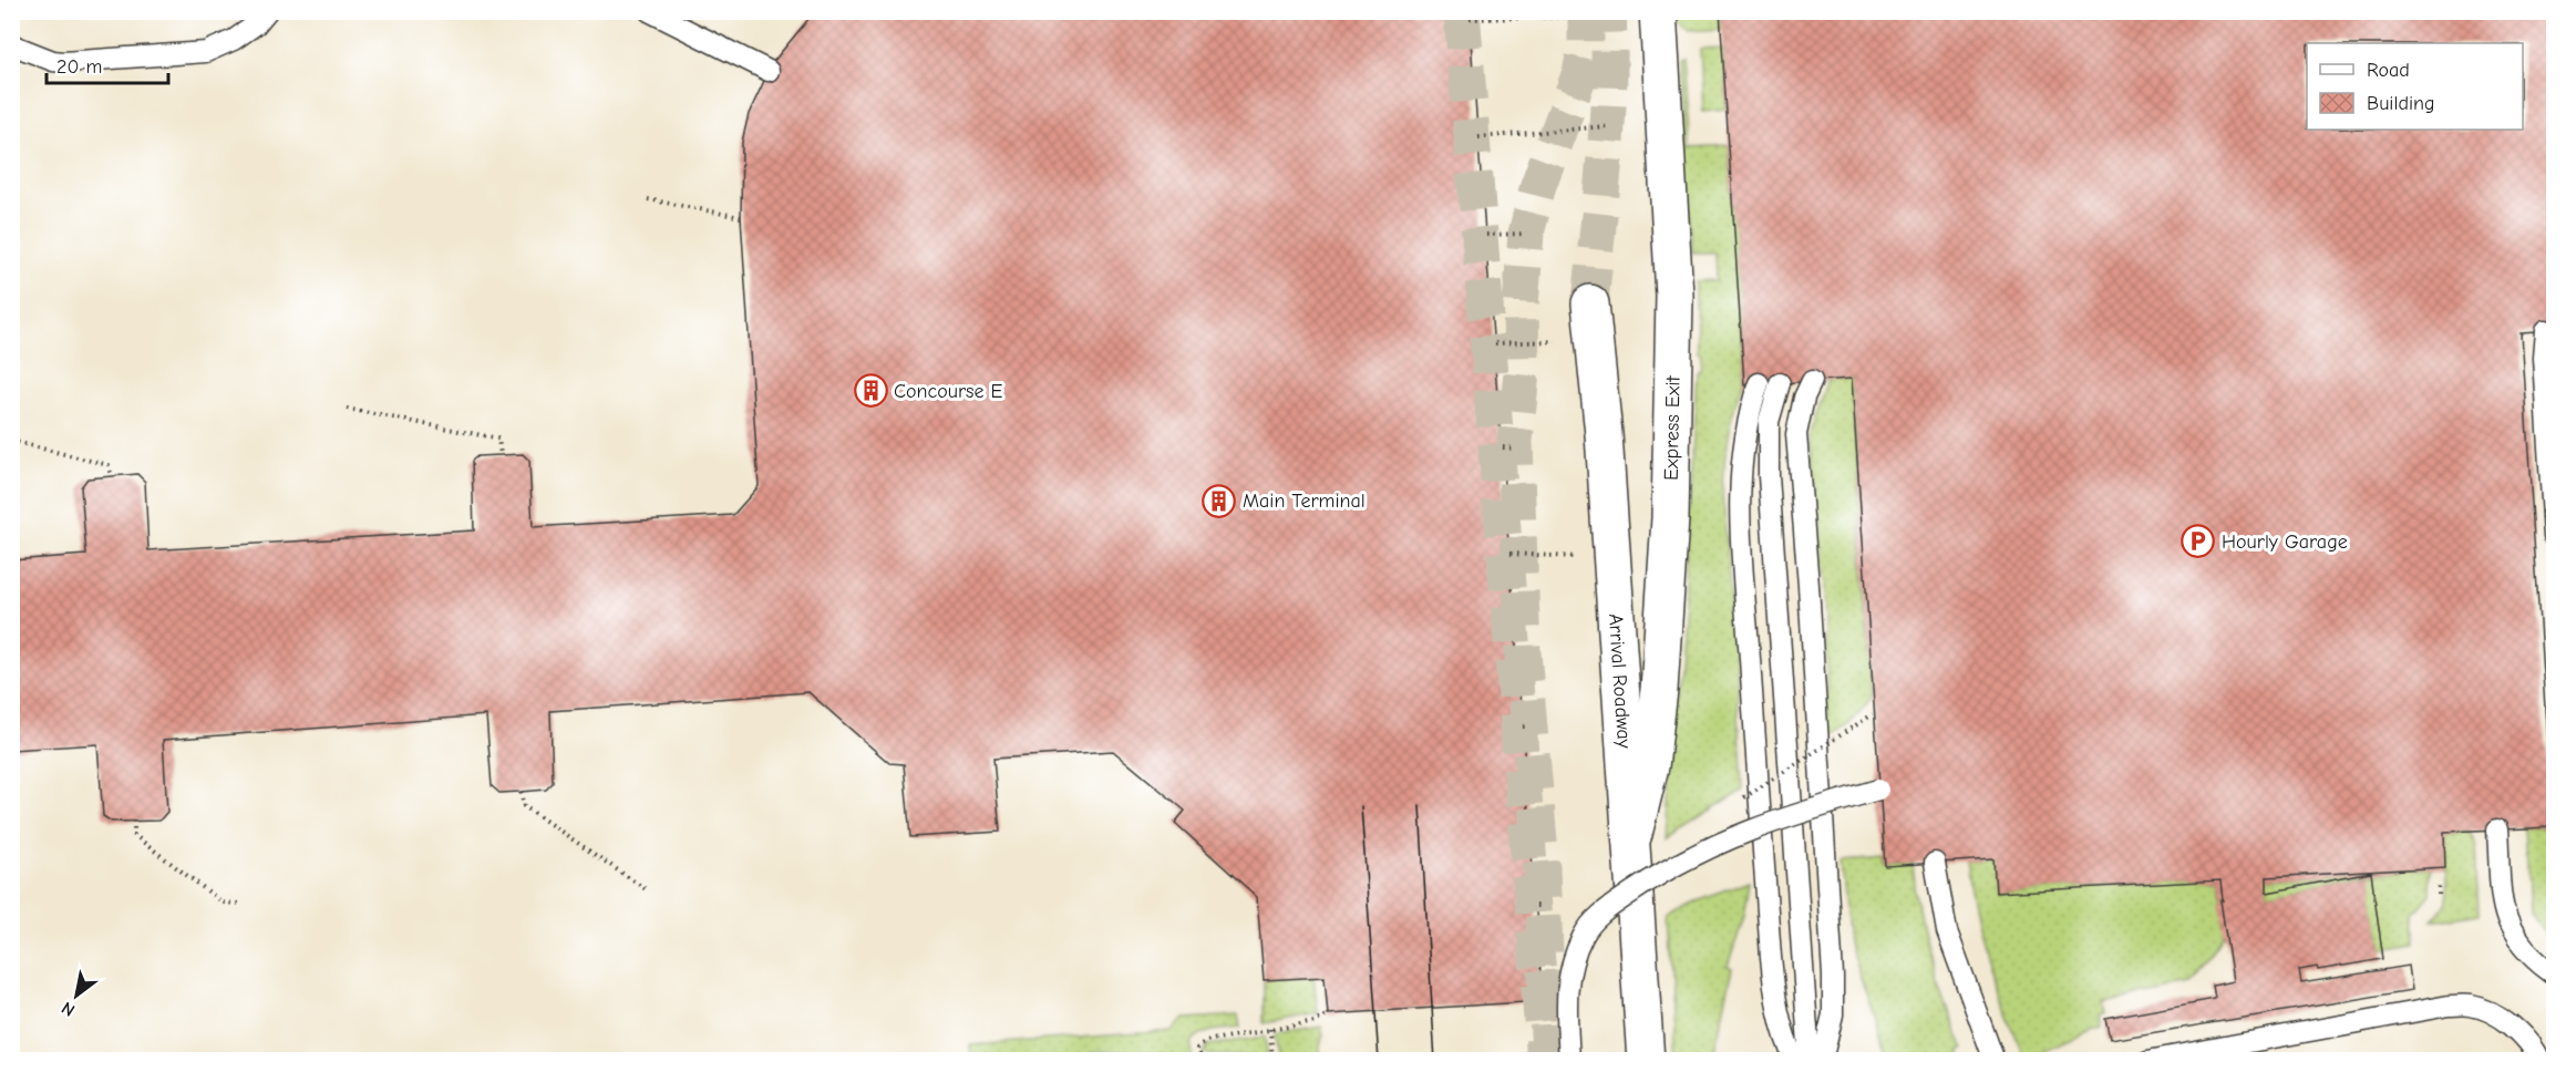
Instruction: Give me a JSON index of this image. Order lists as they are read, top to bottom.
{
  "streets": {
    "street": ["Express Exit", "Arrival Roadway"]
  },
  "crossings": [
    ["Express Exit", "Arrival Roadway"]
  ],
  "places": {
    "building": ["Concourse E", "Main Terminal"],
    "parking": ["Hourly Garage"]
  },
  "legend": ["Road", "Building"],
  "scale_bar": "20 m",
  "north": "bottom left"
}
